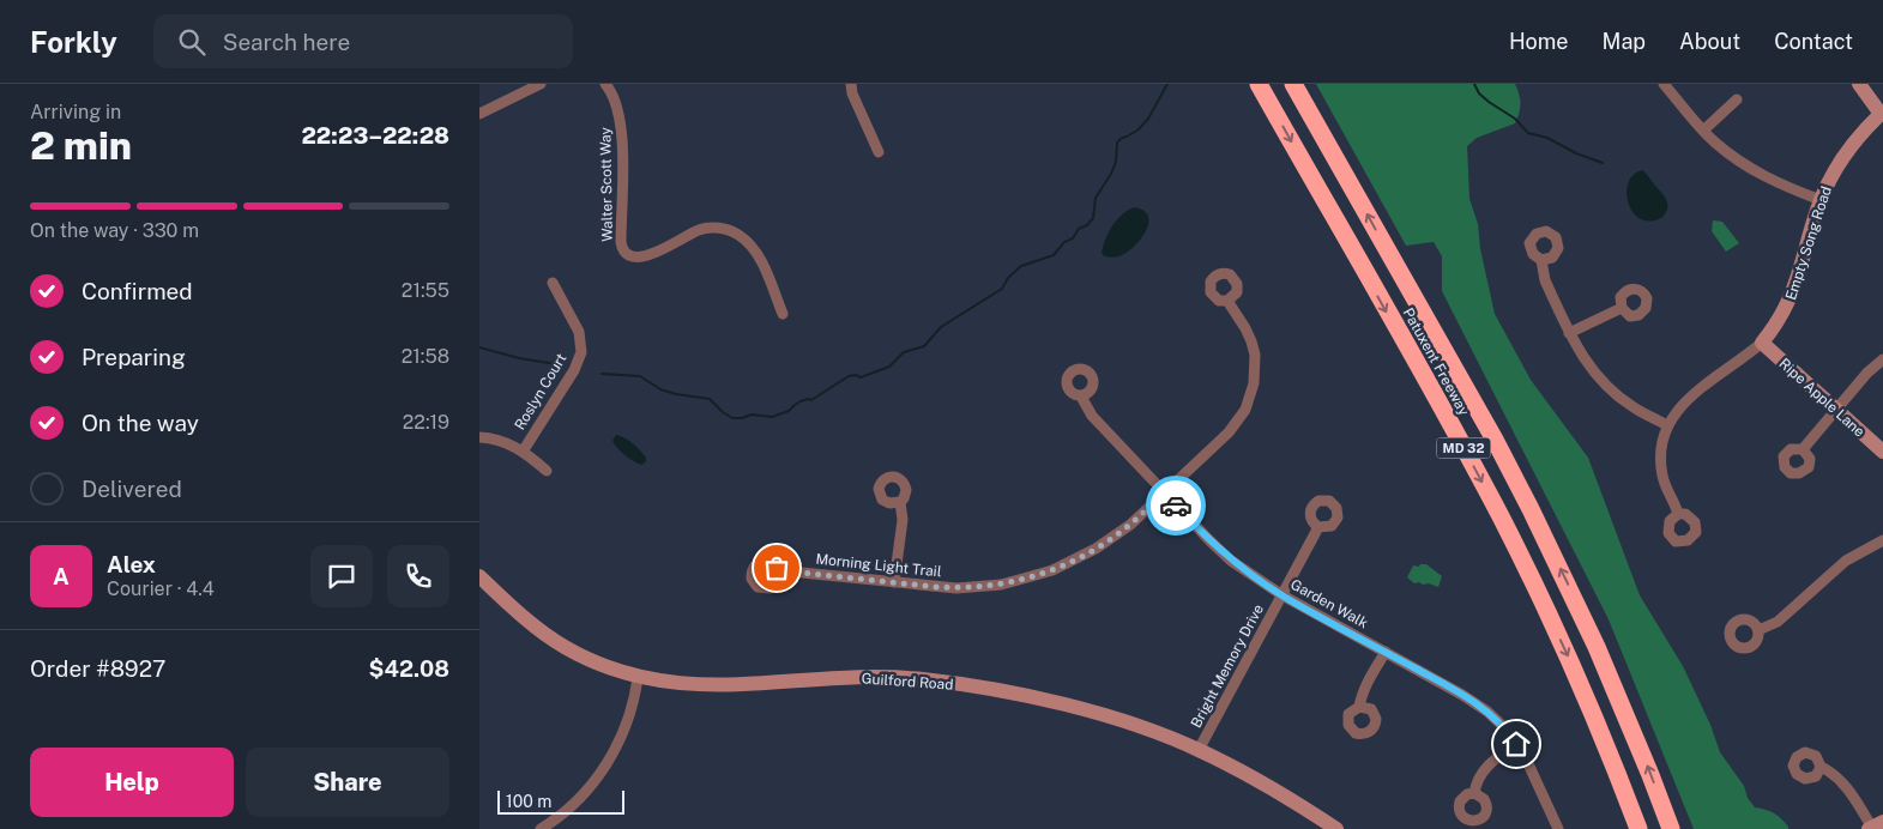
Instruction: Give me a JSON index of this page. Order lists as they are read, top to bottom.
{
  "streets": {
    "highway": ["Patuxent Freeway", "MD 32"],
    "main road": ["Empty Song Road", "Ripe Apple Lane", "Guilford Road"],
    "street": [
      "Walter Scott Way",
      "Roslyn Court",
      "Morning Light Trail",
      "Garden Walk",
      "Bright Memory Drive"
    ]
  },
  "crossings": [
    ["Empty Song Road", "Ripe Apple Lane"],
    ["Morning Light Trail", "Garden Walk"],
    ["Garden Walk", "Bright Memory Drive"],
    ["Bright Memory Drive", "Guilford Road"]
  ],
  "scale_bar": "100 m",
  "page": {
    "header": "Forkly",
    "search": "Search here",
    "nav": [
      "Home",
      "Map",
      "About",
      "Contact"
    ],
    "heading": ["2 min", "Arriving in", "22:23–22:28"],
    "panel": [
      "Alex",
      "Courier · 4.4",
      "Order #8927",
      "$42.08"
    ],
    "bar": "On the way · 330 m",
    "list": [
      ["Confirmed", "21:55"],
      ["Preparing", "21:58"],
      ["On the way", "22:19"],
      "Delivered"
    ],
    "round": "A",
    "buttons": ["Help", "Share"],
    "scale": "100 m"
  }
}
